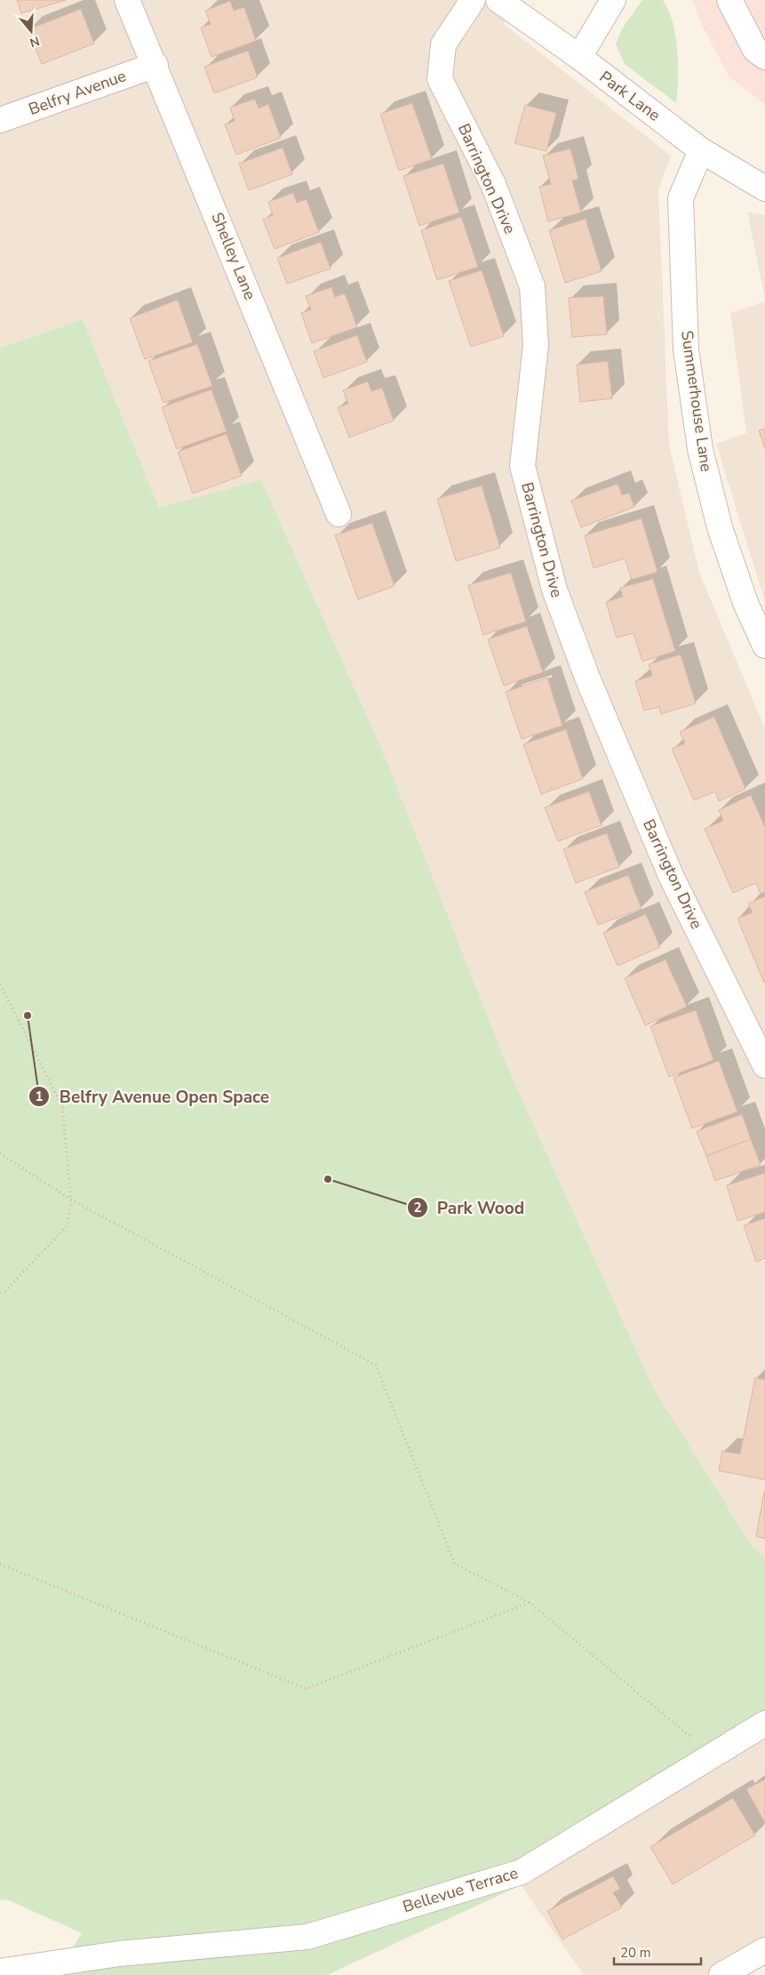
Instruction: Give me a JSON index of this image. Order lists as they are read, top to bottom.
{
  "streets": {
    "street": [
      "Belfry Avenue",
      "Park Lane",
      "Barrington Drive",
      "Shelley Lane",
      "Summerhouse Lane",
      "Bellevue Terrace"
    ]
  },
  "crossings": [
    ["Belfry Avenue", "Shelley Lane"],
    ["Park Lane", "Summerhouse Lane"]
  ],
  "places": ["Belfry Avenue Open Space", "Park Wood"],
  "scale_bar": "20 m",
  "north": "bottom"
}
